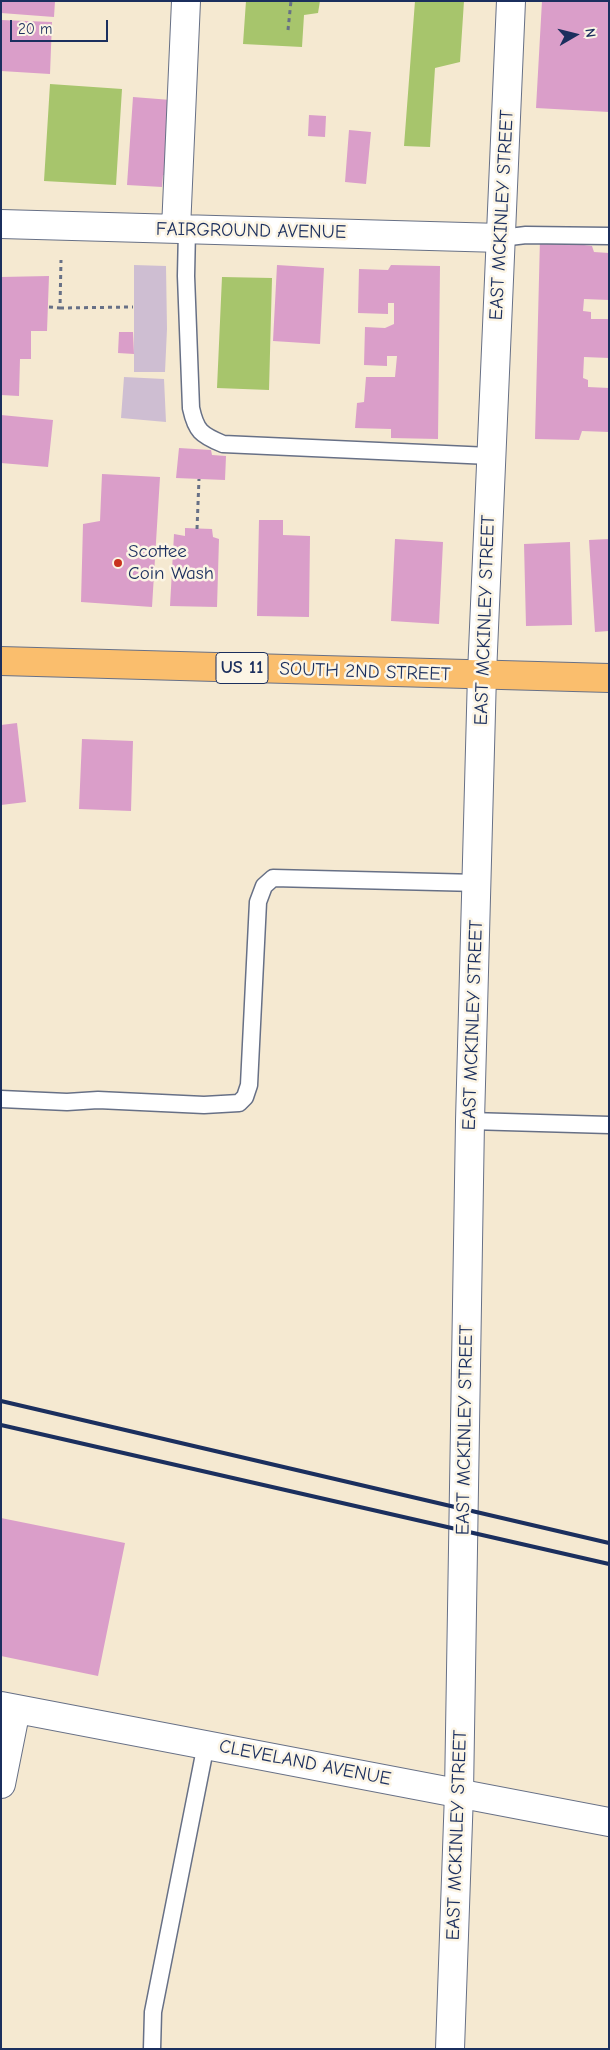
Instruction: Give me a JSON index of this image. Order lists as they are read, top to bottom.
{
  "streets": {
    "main road": ["US 11", "SOUTH 2ND STREET"],
    "street": ["EAST MCKINLEY STREET", "FAIRGROUND AVENUE", "CLEVELAND AVENUE"]
  },
  "crossings": [
    ["EAST MCKINLEY STREET", "FAIRGROUND AVENUE"],
    ["EAST MCKINLEY STREET", "SOUTH 2ND STREET"],
    ["EAST MCKINLEY STREET", "CLEVELAND AVENUE"]
  ],
  "places": ["Scottee Coin Wash"],
  "scale_bar": "20 m",
  "north": "right"
}
